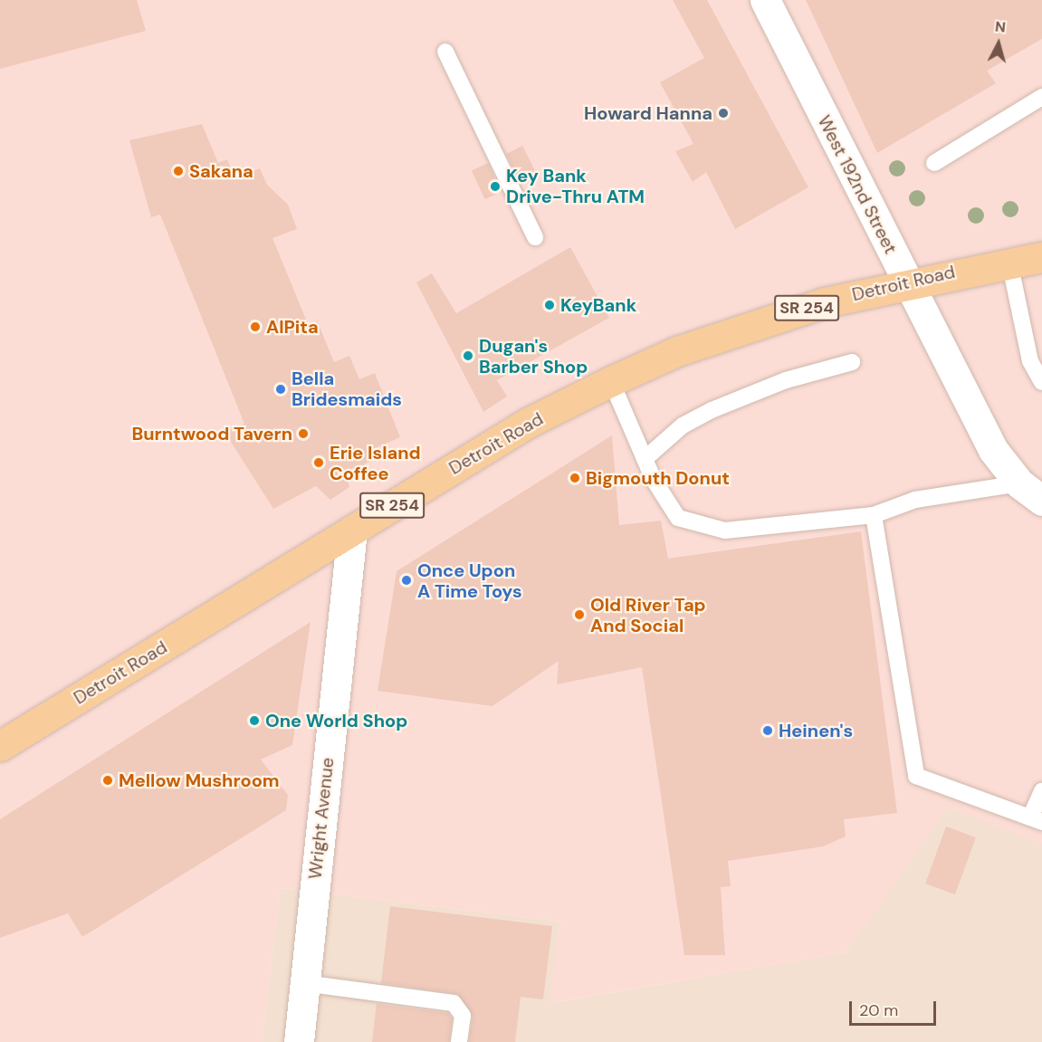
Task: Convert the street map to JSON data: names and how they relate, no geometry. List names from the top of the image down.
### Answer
{
  "streets": {
    "main road": ["Detroit Road", "SR 254"],
    "street": ["West 192nd Street", "Wright Avenue"]
  },
  "crossings": [
    ["West 192nd Street", "Detroit Road"],
    ["Detroit Road", "Wright Avenue"]
  ],
  "places": [
    "Howard Hanna",
    "Sakana",
    "Key Bank Drive-Thru ATM",
    "KeyBank",
    "AlPita",
    "Dugan's Barber Shop",
    "Bella Bridesmaids",
    "Burntwood Tavern",
    "Erie Island Coffee",
    "Bigmouth Donut",
    "Once Upon A Time Toys",
    "Old River Tap And Social",
    "One World Shop",
    "Heinen's",
    "Mellow Mushroom"
  ],
  "scale_bar": "20 m",
  "north": "top"
}
